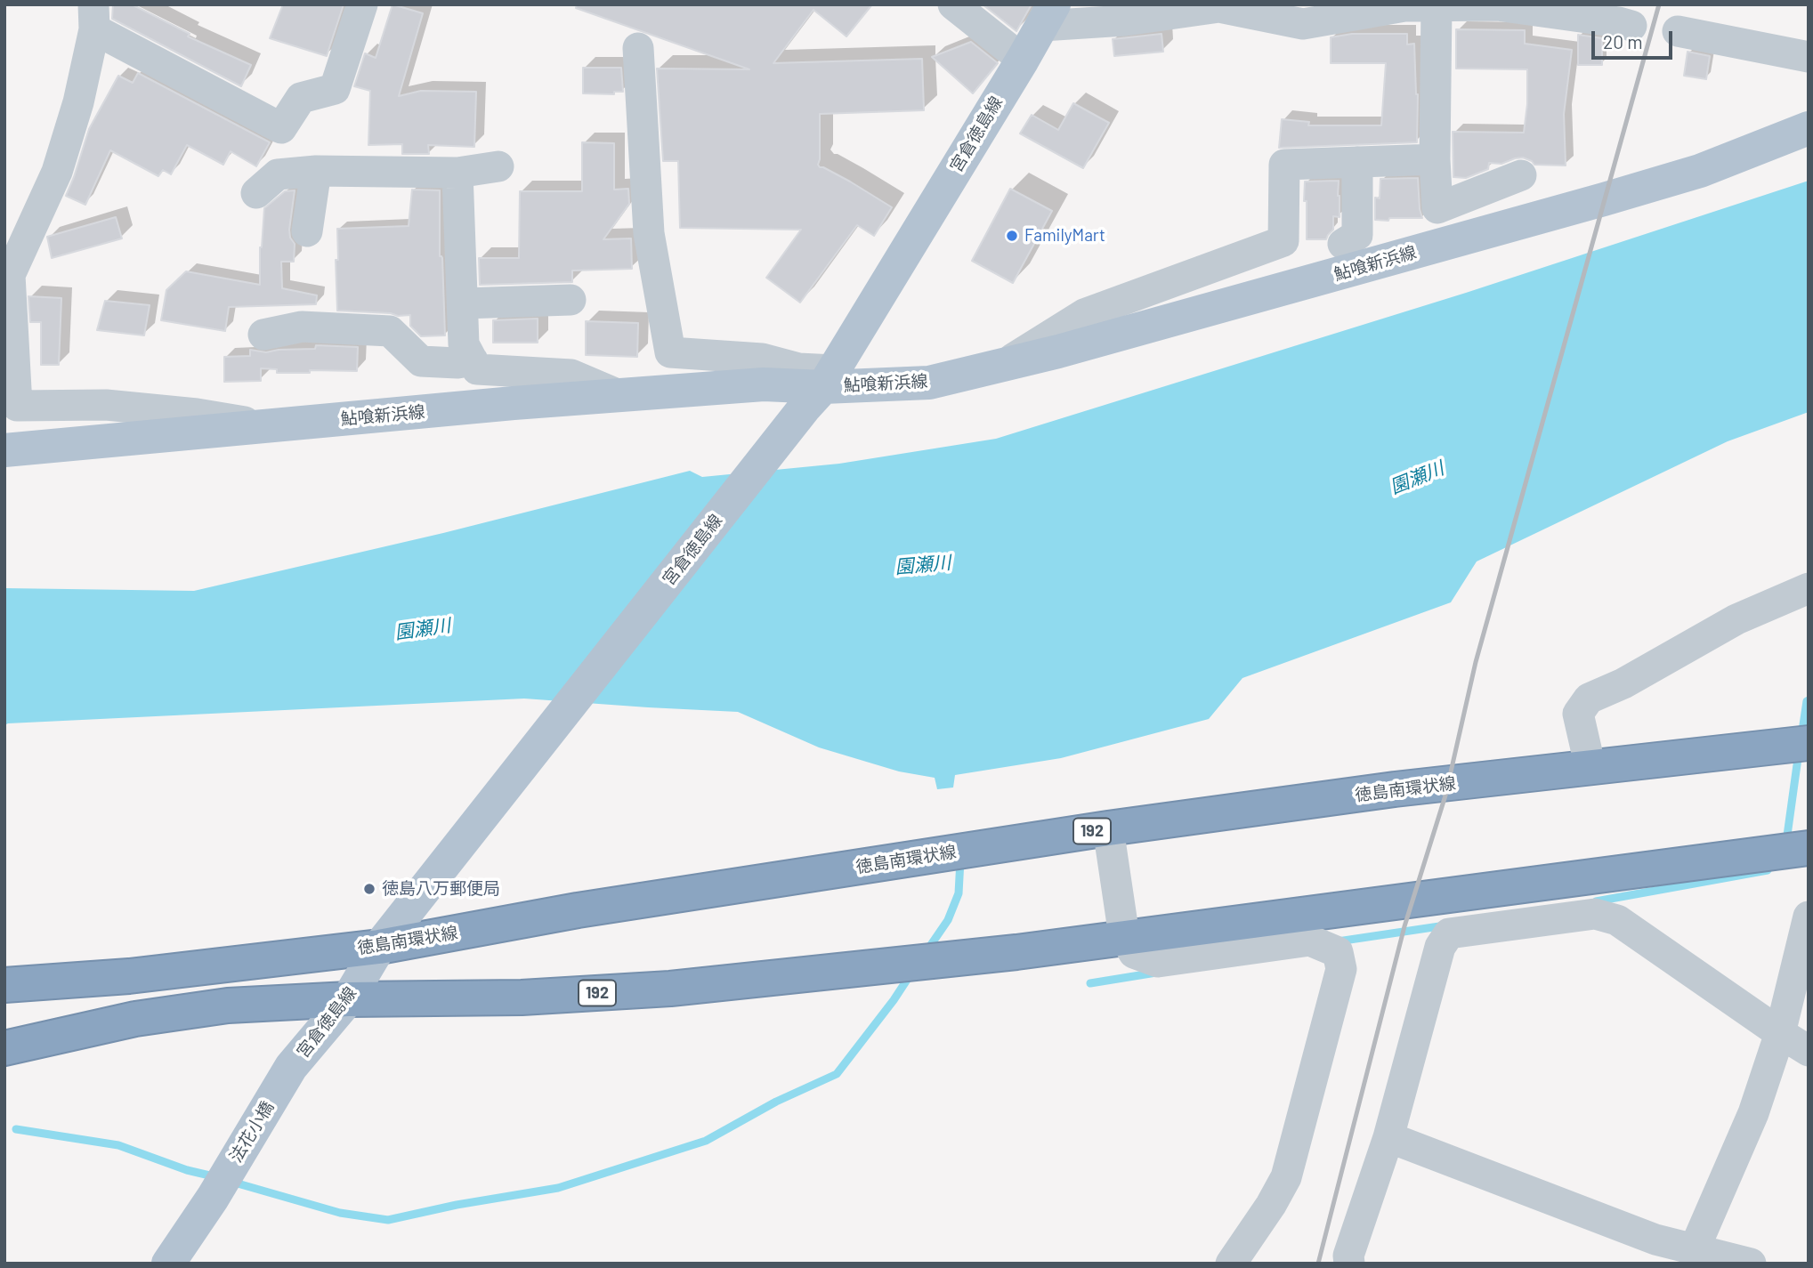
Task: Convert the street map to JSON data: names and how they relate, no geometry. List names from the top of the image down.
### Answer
{
  "streets": {
    "highway": ["徳島南環状線", "192"],
    "main road": ["宮倉徳島線", "鮎喰新浜線", "法花小橋"]
  },
  "crossings": [
    ["宮倉徳島線", "鮎喰新浜線"],
    ["宮倉徳島線", "徳島南環状線"],
    ["宮倉徳島線", "192"],
    ["宮倉徳島線", "法花小橋"]
  ],
  "water": ["園瀬川"],
  "places": ["FamilyMart", "徳島八万郵便局"],
  "scale_bar": "20 m"
}
